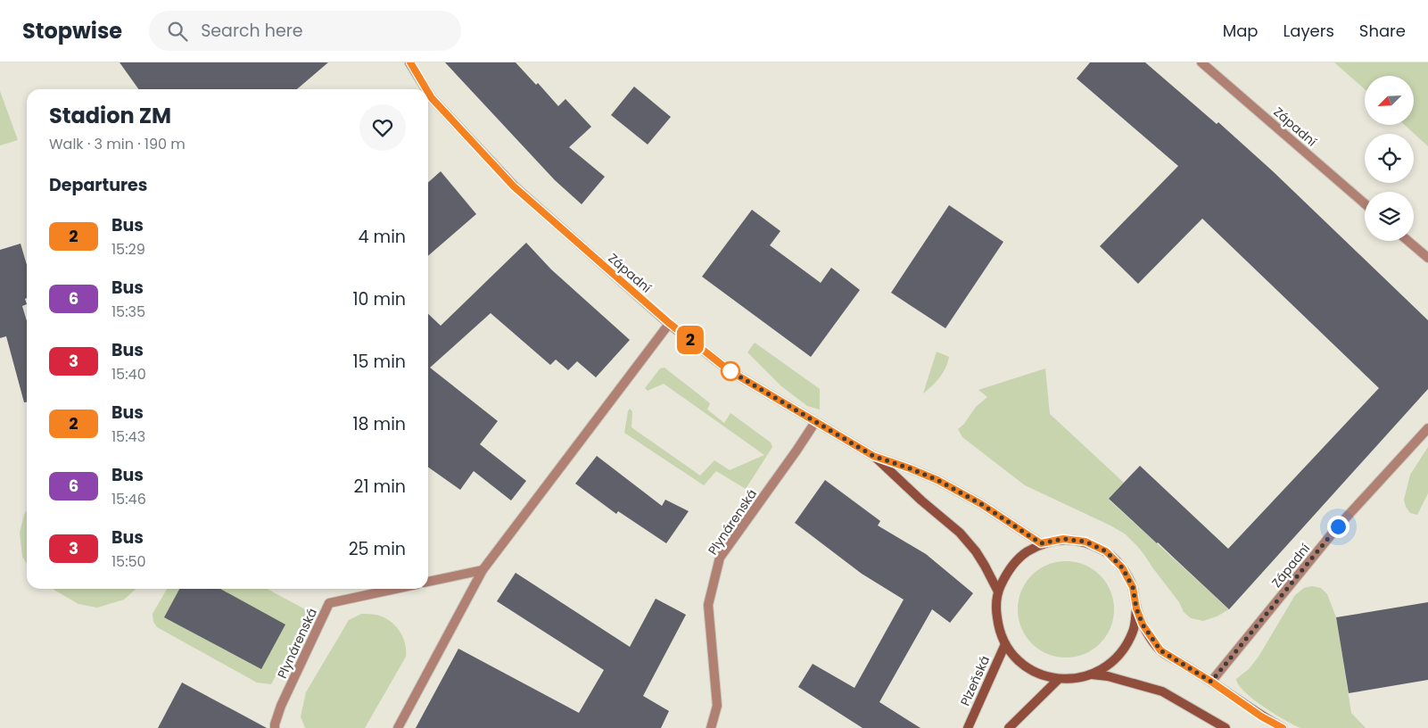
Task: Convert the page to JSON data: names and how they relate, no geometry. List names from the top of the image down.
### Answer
{
  "streets": {
    "street": ["Západní", "Plynárenská", "Plzeňská"]
  },
  "crossings": [
    ["Západní", "Plynárenská"],
    ["Západní", "Plzeňská"]
  ],
  "lines": ["bus line 2"],
  "north": "bottom left",
  "page": {
    "header": "Stopwise",
    "search": "Search here",
    "nav": ["Map", "Layers", "Share"],
    "on_map": "2",
    "heading": [
      ["Stadion ZM", "Walk · 3 min · 190 m"],
      "Departures"
    ],
    "list": [
      {
        "mark": "2",
        "name": "Bus",
        "note": "15:29",
        "value": "4 min"
      },
      {
        "mark": "6",
        "name": "Bus",
        "note": "15:35",
        "value": "10 min"
      },
      {
        "mark": "3",
        "name": "Bus",
        "note": "15:40",
        "value": "15 min"
      },
      {
        "mark": "2",
        "name": "Bus",
        "note": "15:43",
        "value": "18 min"
      },
      {
        "mark": "6",
        "name": "Bus",
        "note": "15:46",
        "value": "21 min"
      },
      {
        "mark": "3",
        "name": "Bus",
        "note": "15:50",
        "value": "25 min"
      }
    ]
  }
}
